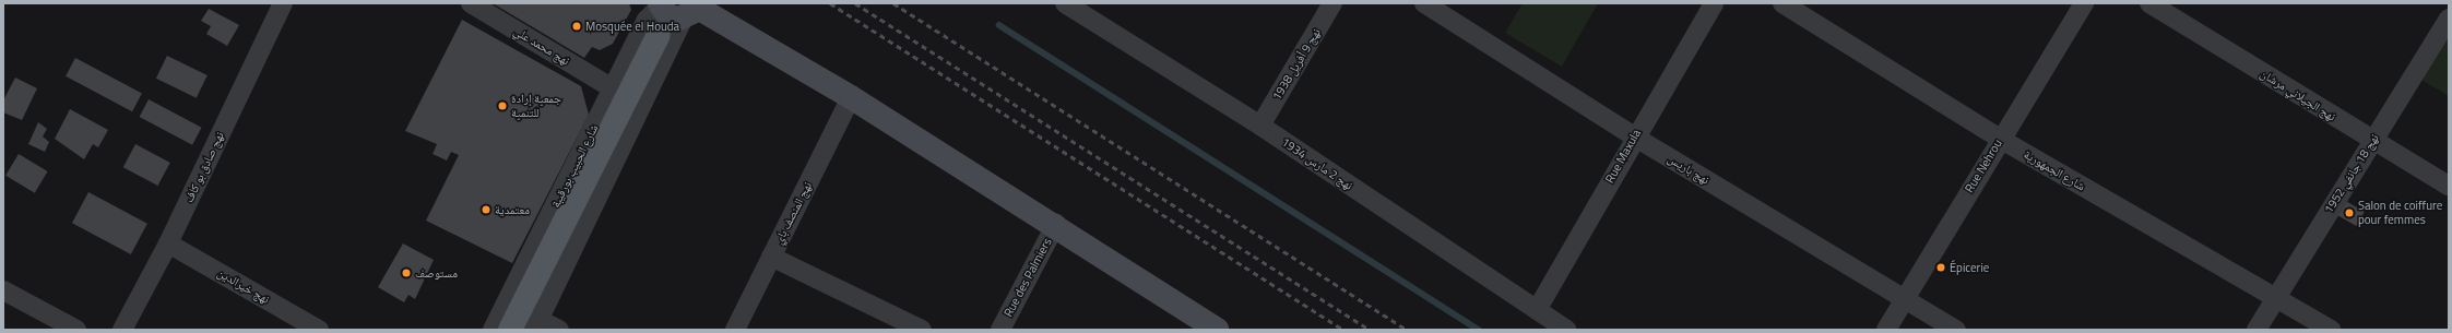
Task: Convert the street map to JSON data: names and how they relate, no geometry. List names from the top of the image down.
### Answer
{
  "streets": {
    "main road": ["شارع الحبيب بورقيبة"],
    "street": [
      "نهج محمد علي",
      "نهج 9 أفريل 1938",
      "نهج الجيلاني مرشان",
      "Rue Maxula",
      "نهج 2 مارس 1934",
      "Rue Nehrou",
      "نهج صادق بو كاف",
      "نهج باريس",
      "شارع الجمهورية",
      "نهج 18 جانفي 1952",
      "نهج المنصف باي",
      "Rue des Palmiers",
      "نهج خيرالدين"
    ]
  },
  "crossings": [
    ["نهج محمد علي", "شارع الحبيب بورقيبة"],
    ["نهج 9 أفريل 1938", "نهج 2 مارس 1934"],
    ["نهج الجيلاني مرشان", "نهج 18 جانفي 1952"],
    ["Rue Maxula", "نهج 2 مارس 1934"],
    ["Rue Maxula", "نهج باريس"],
    ["Rue Nehrou", "نهج باريس"],
    ["Rue Nehrou", "شارع الجمهورية"],
    ["نهج صادق بو كاف", "نهج خيرالدين"],
    ["شارع الجمهورية", "نهج 18 جانفي 1952"]
  ],
  "places": [
    "Mosquée el Houda",
    "جمعية إرادة للتنمية",
    "معتمدية",
    "Salon de coiffure pour femmes",
    "Épicerie",
    "مستوصف"
  ]
}
